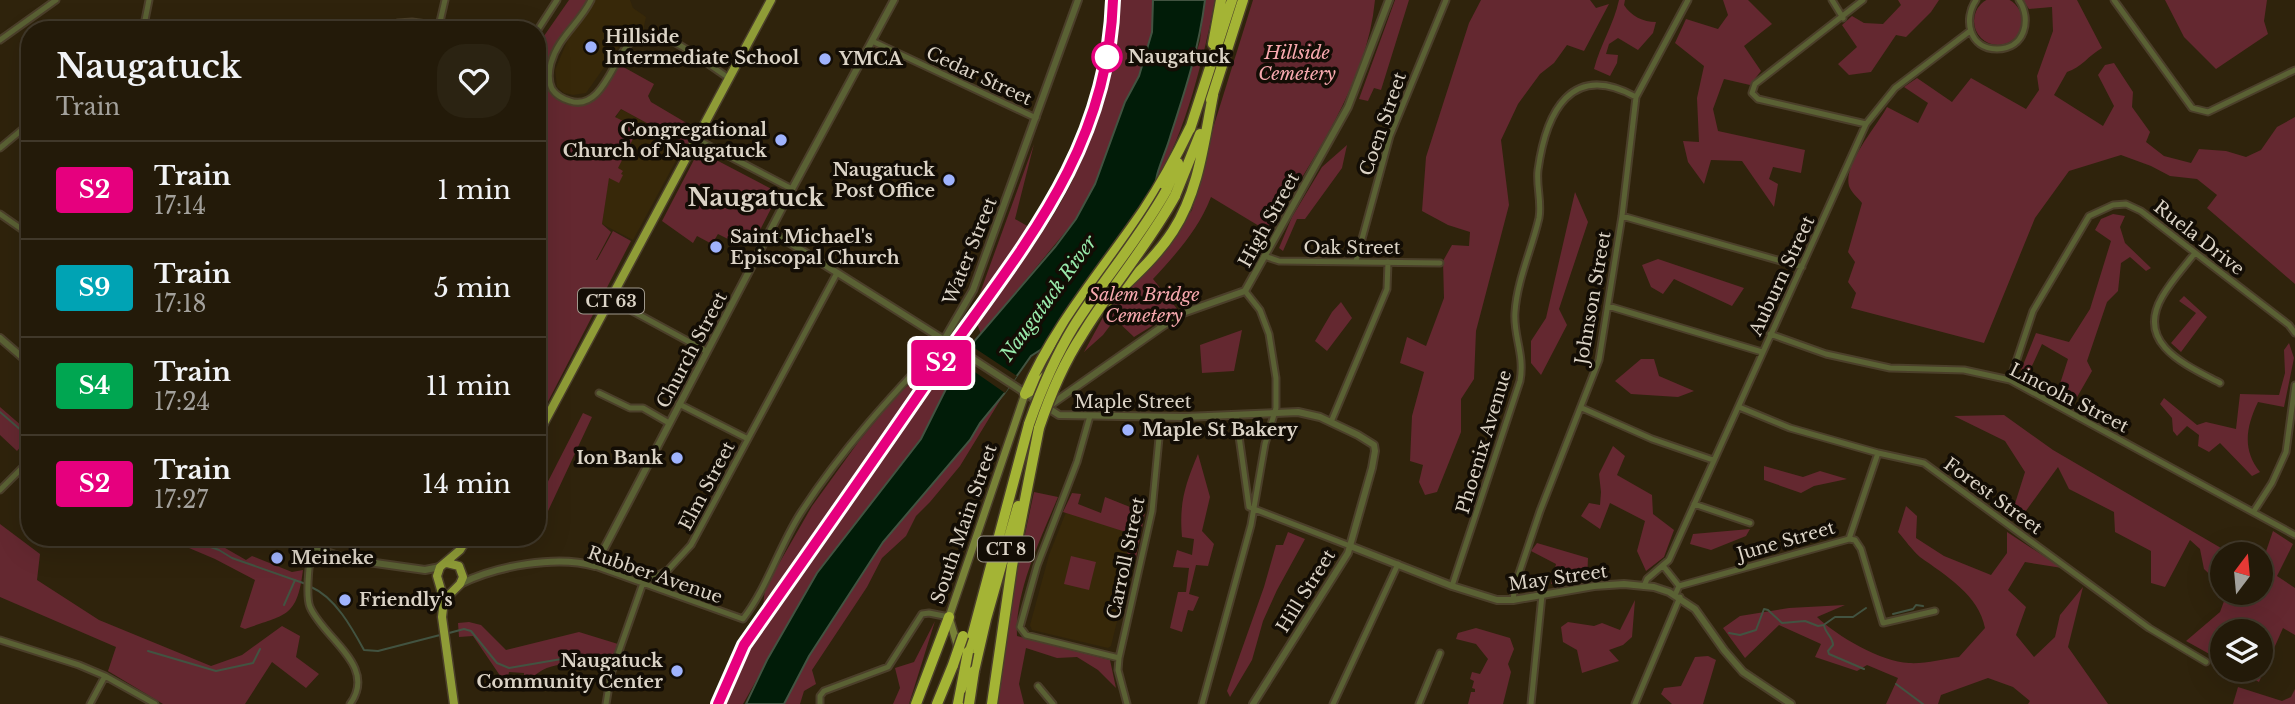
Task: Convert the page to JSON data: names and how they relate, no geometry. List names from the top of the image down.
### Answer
{
  "streets": {
    "highway": ["CT 8"],
    "main road": ["CT 63", "South Main Street"],
    "street": [
      "Cedar Street",
      "Coen Street",
      "High Street",
      "Ruela Drive",
      "Oak Street",
      "Water Street",
      "Auburn Street",
      "Johnson Street",
      "Church Street",
      "Lincoln Street",
      "Maple Street",
      "Phoenix Avenue",
      "Elm Street",
      "Forest Street",
      "June Street",
      "Carroll Street",
      "Rubber Avenue",
      "May Street",
      "Hill Street"
    ]
  },
  "crossings": [
    ["Cedar Street", "Water Street"],
    ["Cedar Street", "Church Street"],
    ["Coen Street", "Oak Street"],
    ["High Street", "Oak Street"],
    ["High Street", "Maple Street"],
    ["High Street", "May Street"],
    ["Ruela Drive", "Lincoln Street"],
    ["Water Street", "Maple Street"],
    ["Water Street", "Rubber Avenue"],
    ["Auburn Street", "Lincoln Street"],
    ["Auburn Street", "Forest Street"],
    ["Auburn Street", "May Street"],
    ["Johnson Street", "Phoenix Avenue"],
    ["Johnson Street", "May Street"],
    ["Church Street", "Maple Street"],
    ["Church Street", "Rubber Avenue"],
    ["Maple Street", "Elm Street"],
    ["Maple Street", "South Main Street"],
    ["Maple Street", "Carroll Street"],
    ["Maple Street", "Hill Street"],
    ["Phoenix Avenue", "May Street"],
    ["Elm Street", "Rubber Avenue"],
    ["May Street", "Hill Street"]
  ],
  "districts": ["Naugatuck"],
  "water": ["Naugatuck River"],
  "parks": ["Hillside Cemetery", "Salem Bridge Cemetery"],
  "places": [
    "Hillside Intermediate School",
    "Naugatuck",
    "YMCA",
    "Congregational Church of Naugatuck",
    "Naugatuck Post Office",
    "Saint Michael's Episcopal Church",
    "Maple St Bakery",
    "Ion Bank",
    "Meineke",
    "Friendly's",
    "Naugatuck Community Center"
  ],
  "north": "top",
  "page": {
    "on_map": "S2",
    "heading": ["Naugatuck", "Train"],
    "list": [
      {
        "mark": "S2",
        "name": "Train",
        "note": "17:14",
        "value": "1 min"
      },
      {
        "mark": "S9",
        "name": "Train",
        "note": "17:18",
        "value": "5 min"
      },
      {
        "mark": "S4",
        "name": "Train",
        "note": "17:24",
        "value": "11 min"
      },
      {
        "mark": "S2",
        "name": "Train",
        "note": "17:27",
        "value": "14 min"
      }
    ]
  }
}
